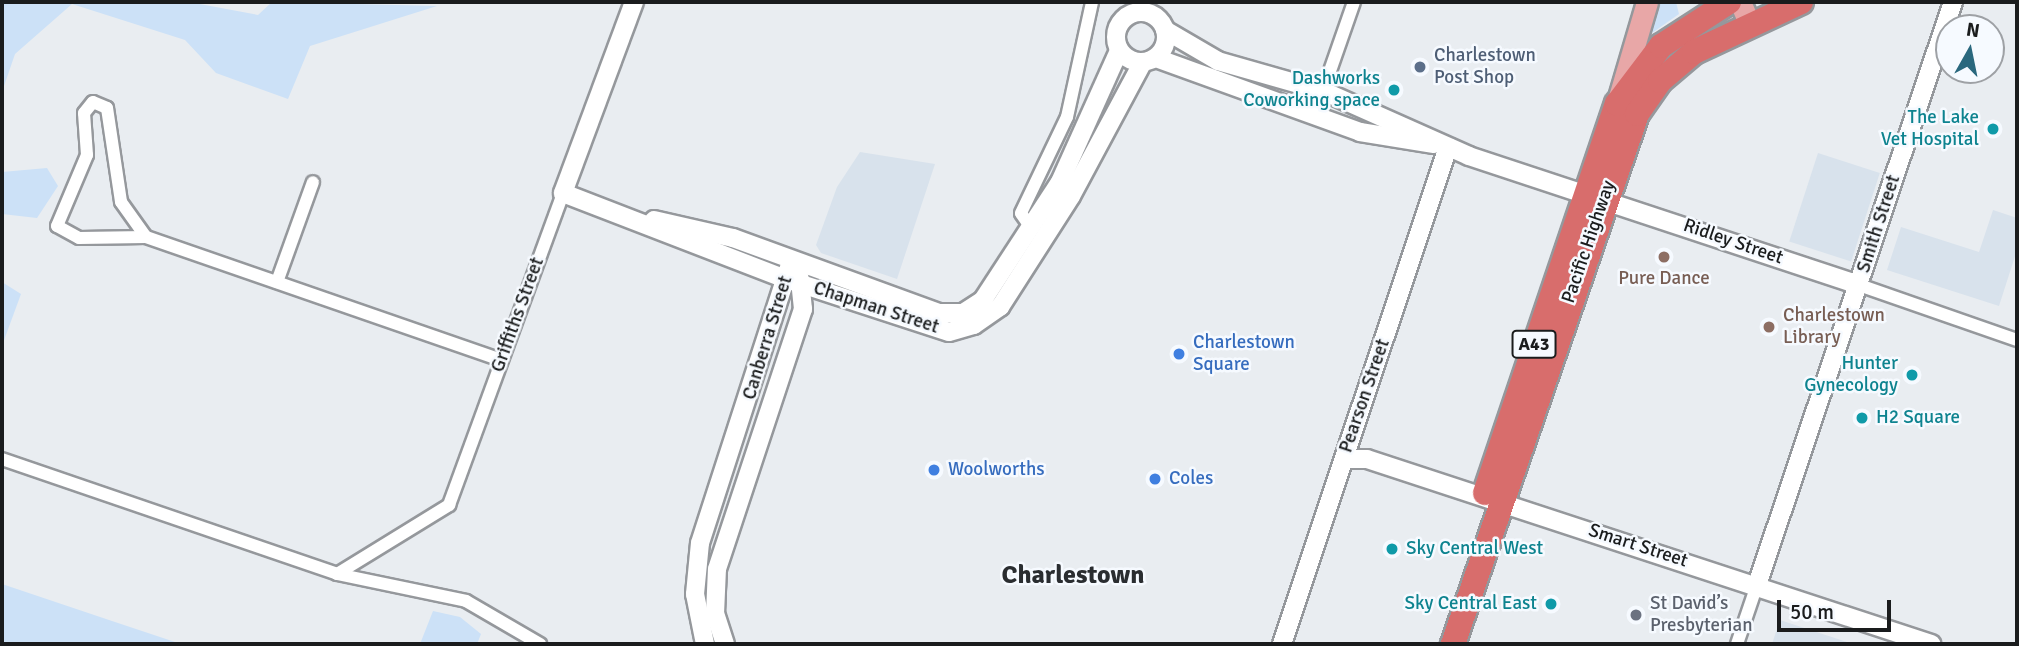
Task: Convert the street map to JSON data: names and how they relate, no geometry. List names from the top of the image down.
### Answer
{
  "streets": {
    "highway": ["Pacific Highway", "A43"],
    "street": [
      "Smith Street",
      "Ridley Street",
      "Chapman Street",
      "Griffiths Street",
      "Canberra Street",
      "Pearson Street",
      "Smart Street"
    ]
  },
  "crossings": [
    ["Smith Street", "Ridley Street"],
    ["Smith Street", "Smart Street"],
    ["Pacific Highway", "Ridley Street"],
    ["Pacific Highway", "Smart Street"],
    ["Ridley Street", "Chapman Street"],
    ["Ridley Street", "Pearson Street"],
    ["Chapman Street", "Griffiths Street"],
    ["Chapman Street", "Canberra Street"],
    ["Pearson Street", "Smart Street"]
  ],
  "districts": ["Charlestown"],
  "places": [
    "Charlestown Post Shop",
    "Dashworks Coworking space",
    "The Lake Vet Hospital",
    "Pure Dance",
    "Charlestown Library",
    "Charlestown Square",
    "Hunter Gynecology",
    "H2 Square",
    "Woolworths",
    "Coles",
    "Sky Central West",
    "Sky Central East",
    "St David’s Presbyterian"
  ],
  "scale_bar": "50 m",
  "north": "top"
}
